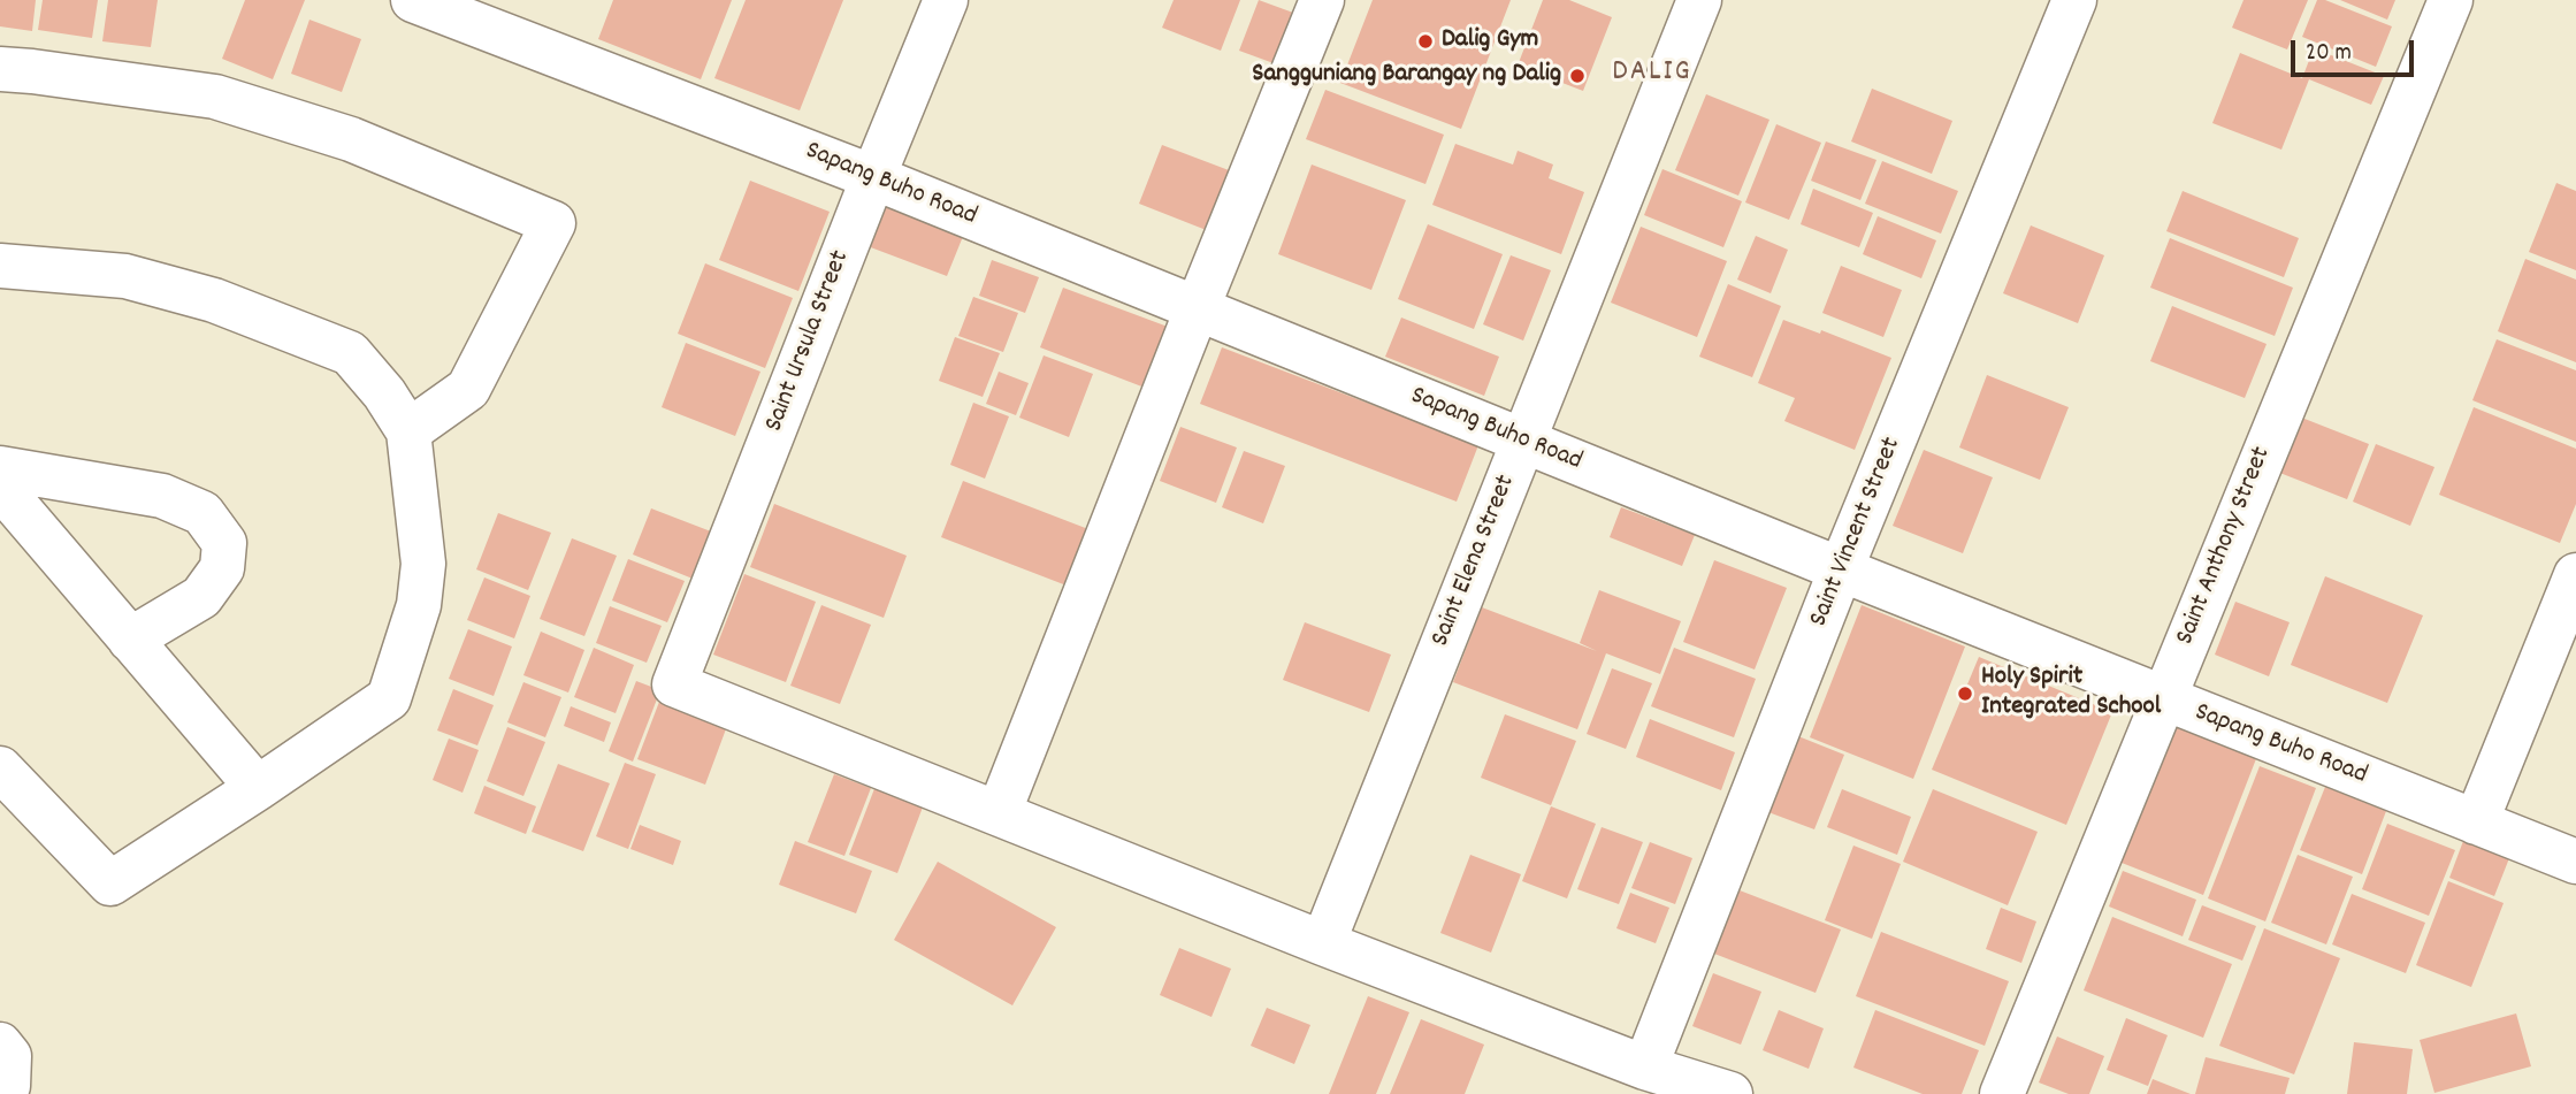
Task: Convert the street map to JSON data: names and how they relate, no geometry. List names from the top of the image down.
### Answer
{
  "streets": {
    "street": [
      "Sapang Buho Road",
      "Saint Ursula Street",
      "Saint Vincent Street",
      "Saint Anthony Street",
      "Saint Elena Street"
    ]
  },
  "crossings": [
    ["Sapang Buho Road", "Saint Ursula Street"],
    ["Sapang Buho Road", "Saint Vincent Street"],
    ["Sapang Buho Road", "Saint Anthony Street"],
    ["Sapang Buho Road", "Saint Elena Street"]
  ],
  "districts": ["DALIG"],
  "places": ["Dalig Gym", "Sangguniang Barangay ng Dalig", "Holy Spirit Integrated School"],
  "scale_bar": "20 m"
}
